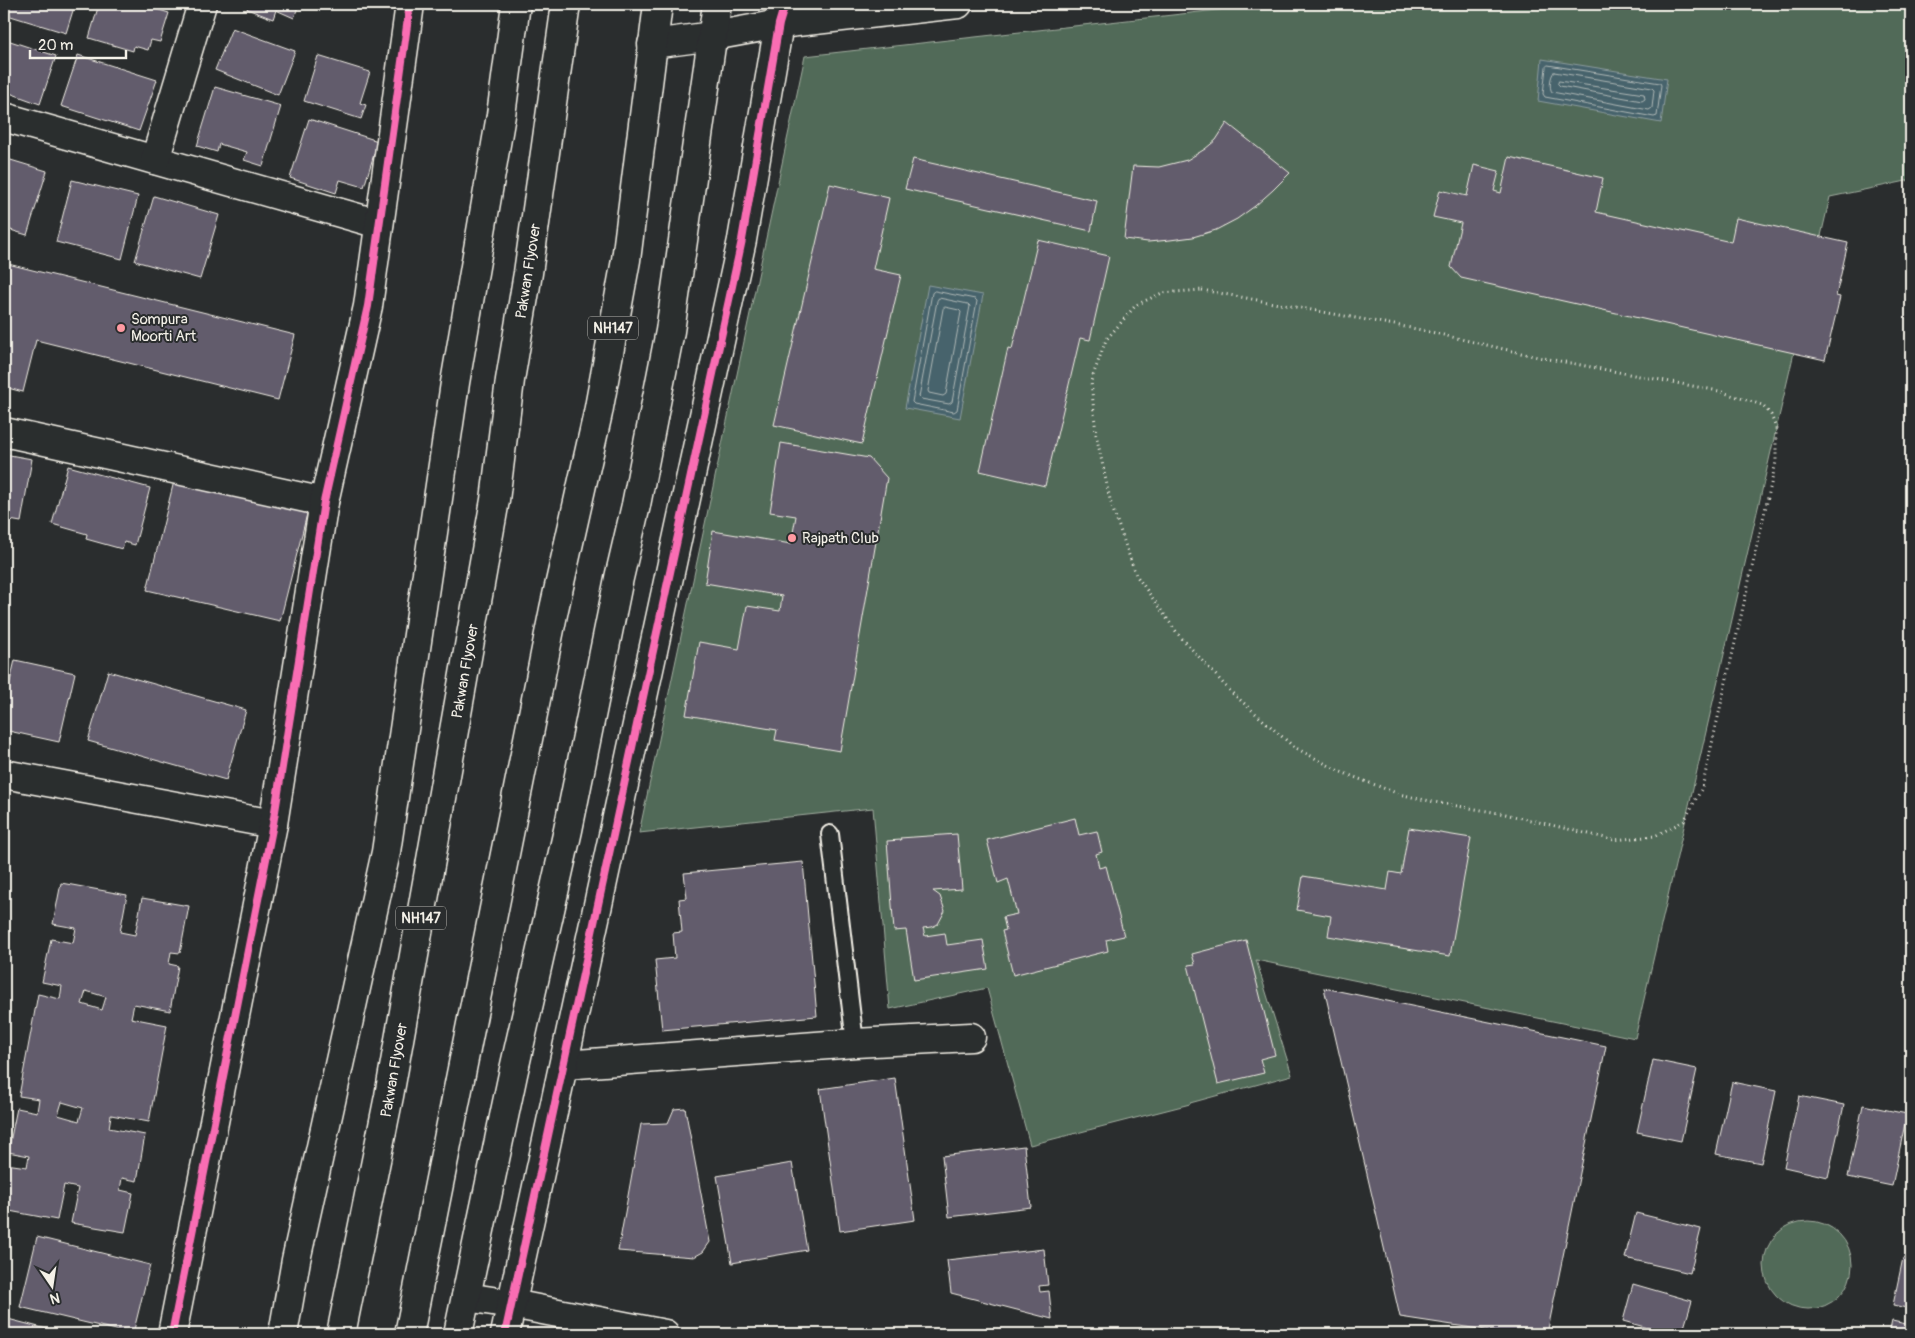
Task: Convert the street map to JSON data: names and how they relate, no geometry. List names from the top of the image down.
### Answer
{
  "streets": {
    "main road": ["Pakwan Flyover", "NH147"]
  },
  "places": ["Sompura Moorti Art", "Rajpath Club"],
  "scale_bar": "20 m",
  "north": "bottom"
}
